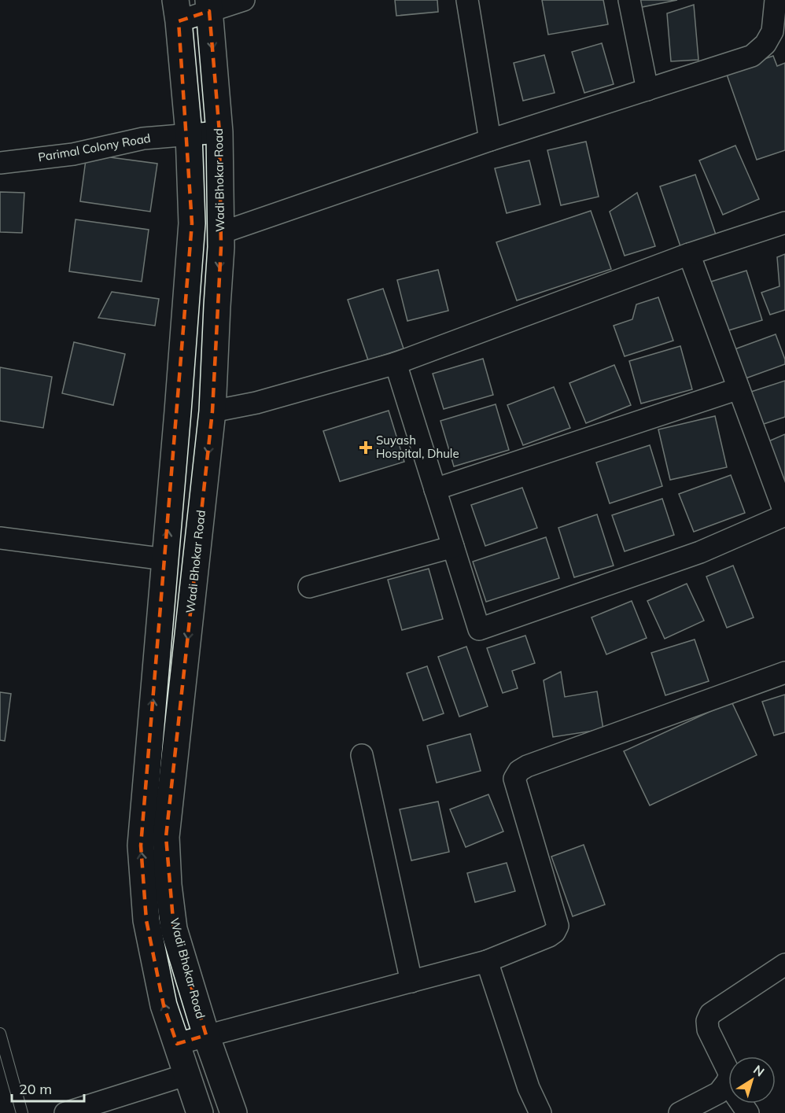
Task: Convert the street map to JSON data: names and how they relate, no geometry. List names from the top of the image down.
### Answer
{
  "streets": {
    "main road": ["Wadi Bhokar Road"],
    "street": ["Parimal Colony Road"]
  },
  "crossings": [
    ["Parimal Colony Road", "Wadi Bhokar Road"]
  ],
  "places": {
    "health": ["Suyash Hospital, Dhule"]
  },
  "scale_bar": "20 m",
  "north": "top right"
}
